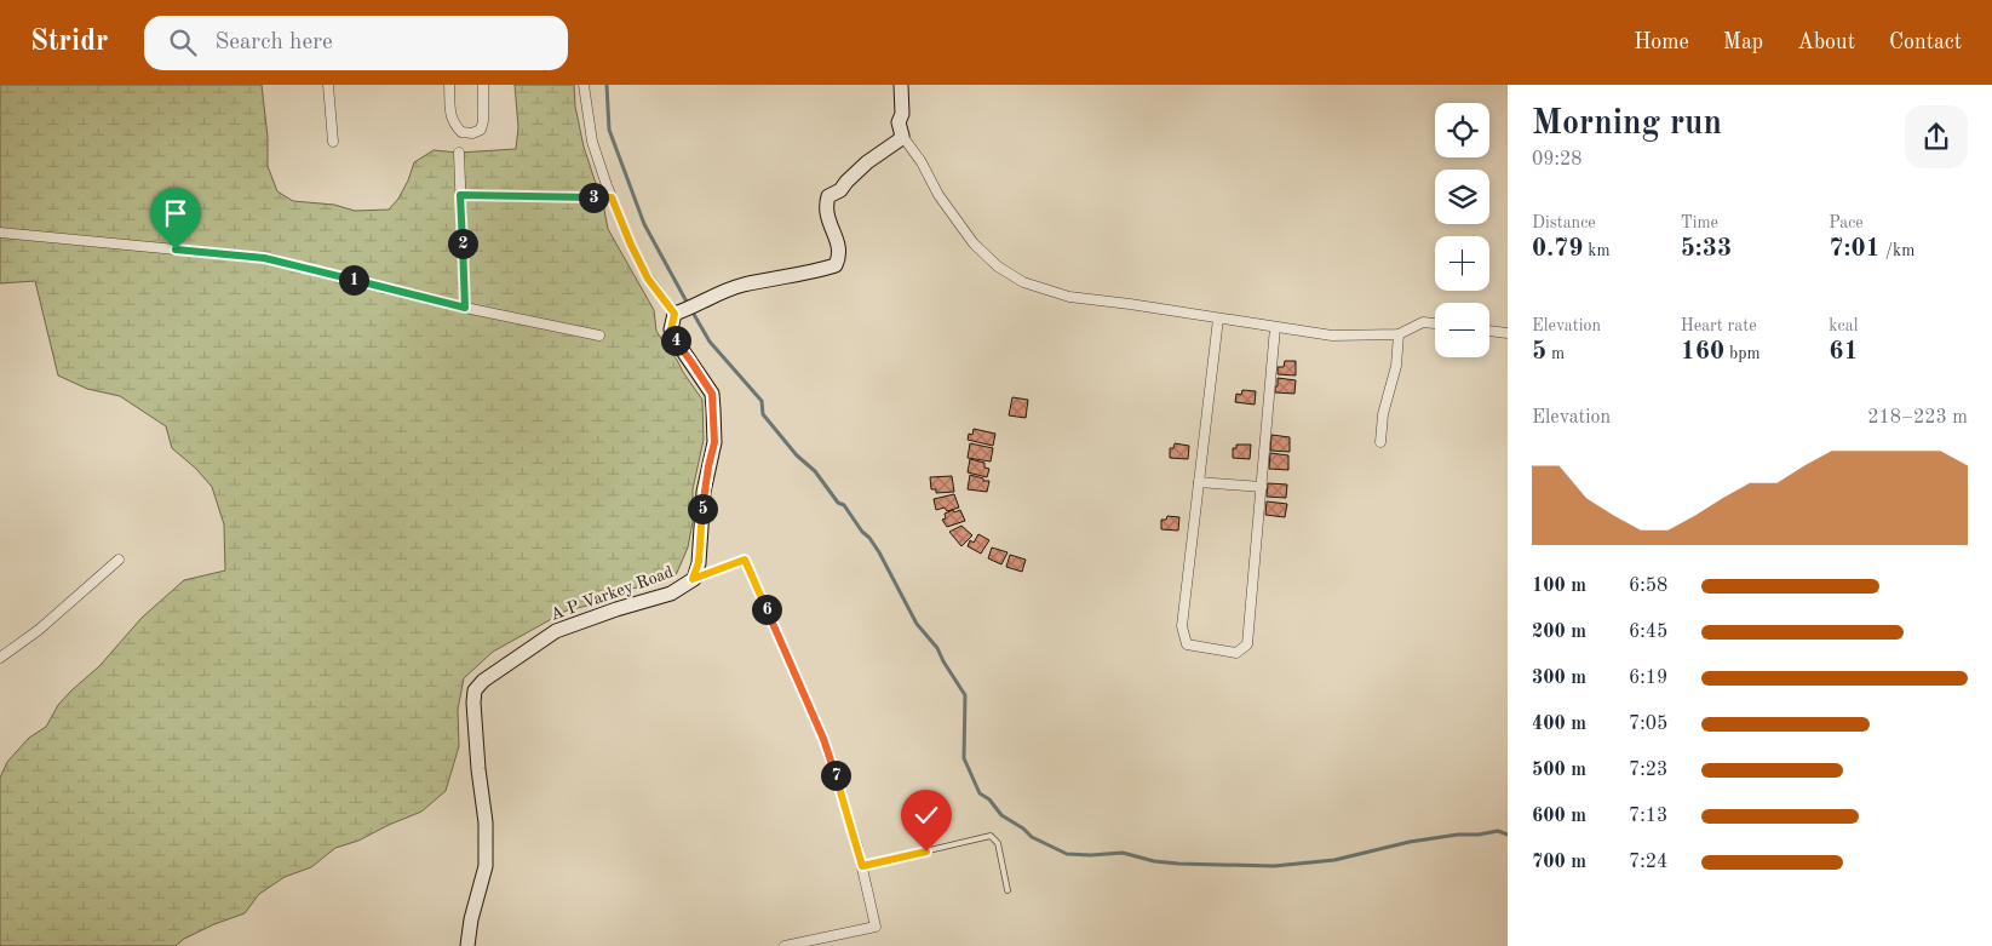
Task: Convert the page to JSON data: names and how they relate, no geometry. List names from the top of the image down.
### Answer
{
  "streets": {
    "street": ["A P Varkey Road"]
  },
  "page": {
    "header": "Stridr",
    "search": "Search here",
    "nav": [
      "Home",
      "Map",
      "About",
      "Contact"
    ],
    "heading": ["Morning run", "09:28"],
    "map_buttons": ["+", "−"],
    "pins": [
      "3",
      "2",
      "1",
      "4",
      "5",
      "6",
      "7"
    ],
    "stats": [
      ["Distance", "0.79 km"],
      ["Time", "5:33"],
      ["Pace", "7:01 /km"],
      ["Elevation", "5 m"],
      ["Heart rate", "160 bpm"],
      ["kcal", "61"]
    ],
    "chart": ["Elevation", "218–223 m"],
    "list": [
      {
        "name": "100 m",
        "note": "6:58"
      },
      {
        "name": "200 m",
        "note": "6:45"
      },
      {
        "name": "300 m",
        "note": "6:19"
      },
      {
        "name": "400 m",
        "note": "7:05"
      },
      {
        "name": "500 m",
        "note": "7:23"
      },
      {
        "name": "600 m",
        "note": "7:13"
      },
      {
        "name": "700 m",
        "note": "7:24"
      }
    ]
  }
}
